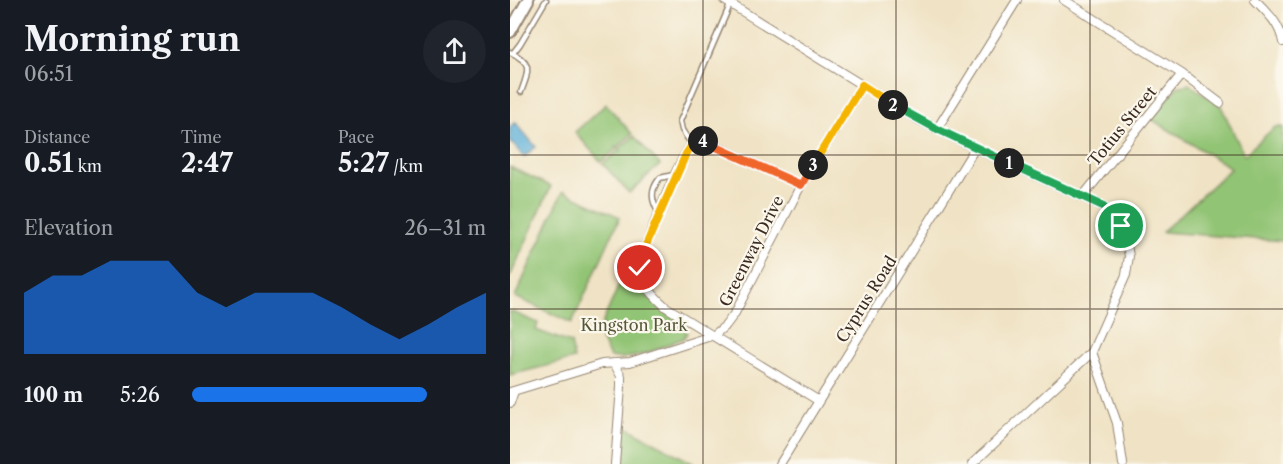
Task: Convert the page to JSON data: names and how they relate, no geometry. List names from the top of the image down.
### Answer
{
  "streets": {
    "street": ["Totius Street", "Greenway Drive", "Cyprus Road"]
  },
  "parks": ["Kingston Park"],
  "page": {
    "heading": ["Morning run", "06:51"],
    "pins": [
      "2",
      "4",
      "1",
      "3"
    ],
    "stats": [
      ["Distance", "0.51 km"],
      ["Time", "2:47"],
      ["Pace", "5:27 /km"]
    ],
    "chart": ["Elevation", "26–31 m"],
    "list": [
      {
        "name": "100 m",
        "note": "5:26"
      }
    ]
  }
}
